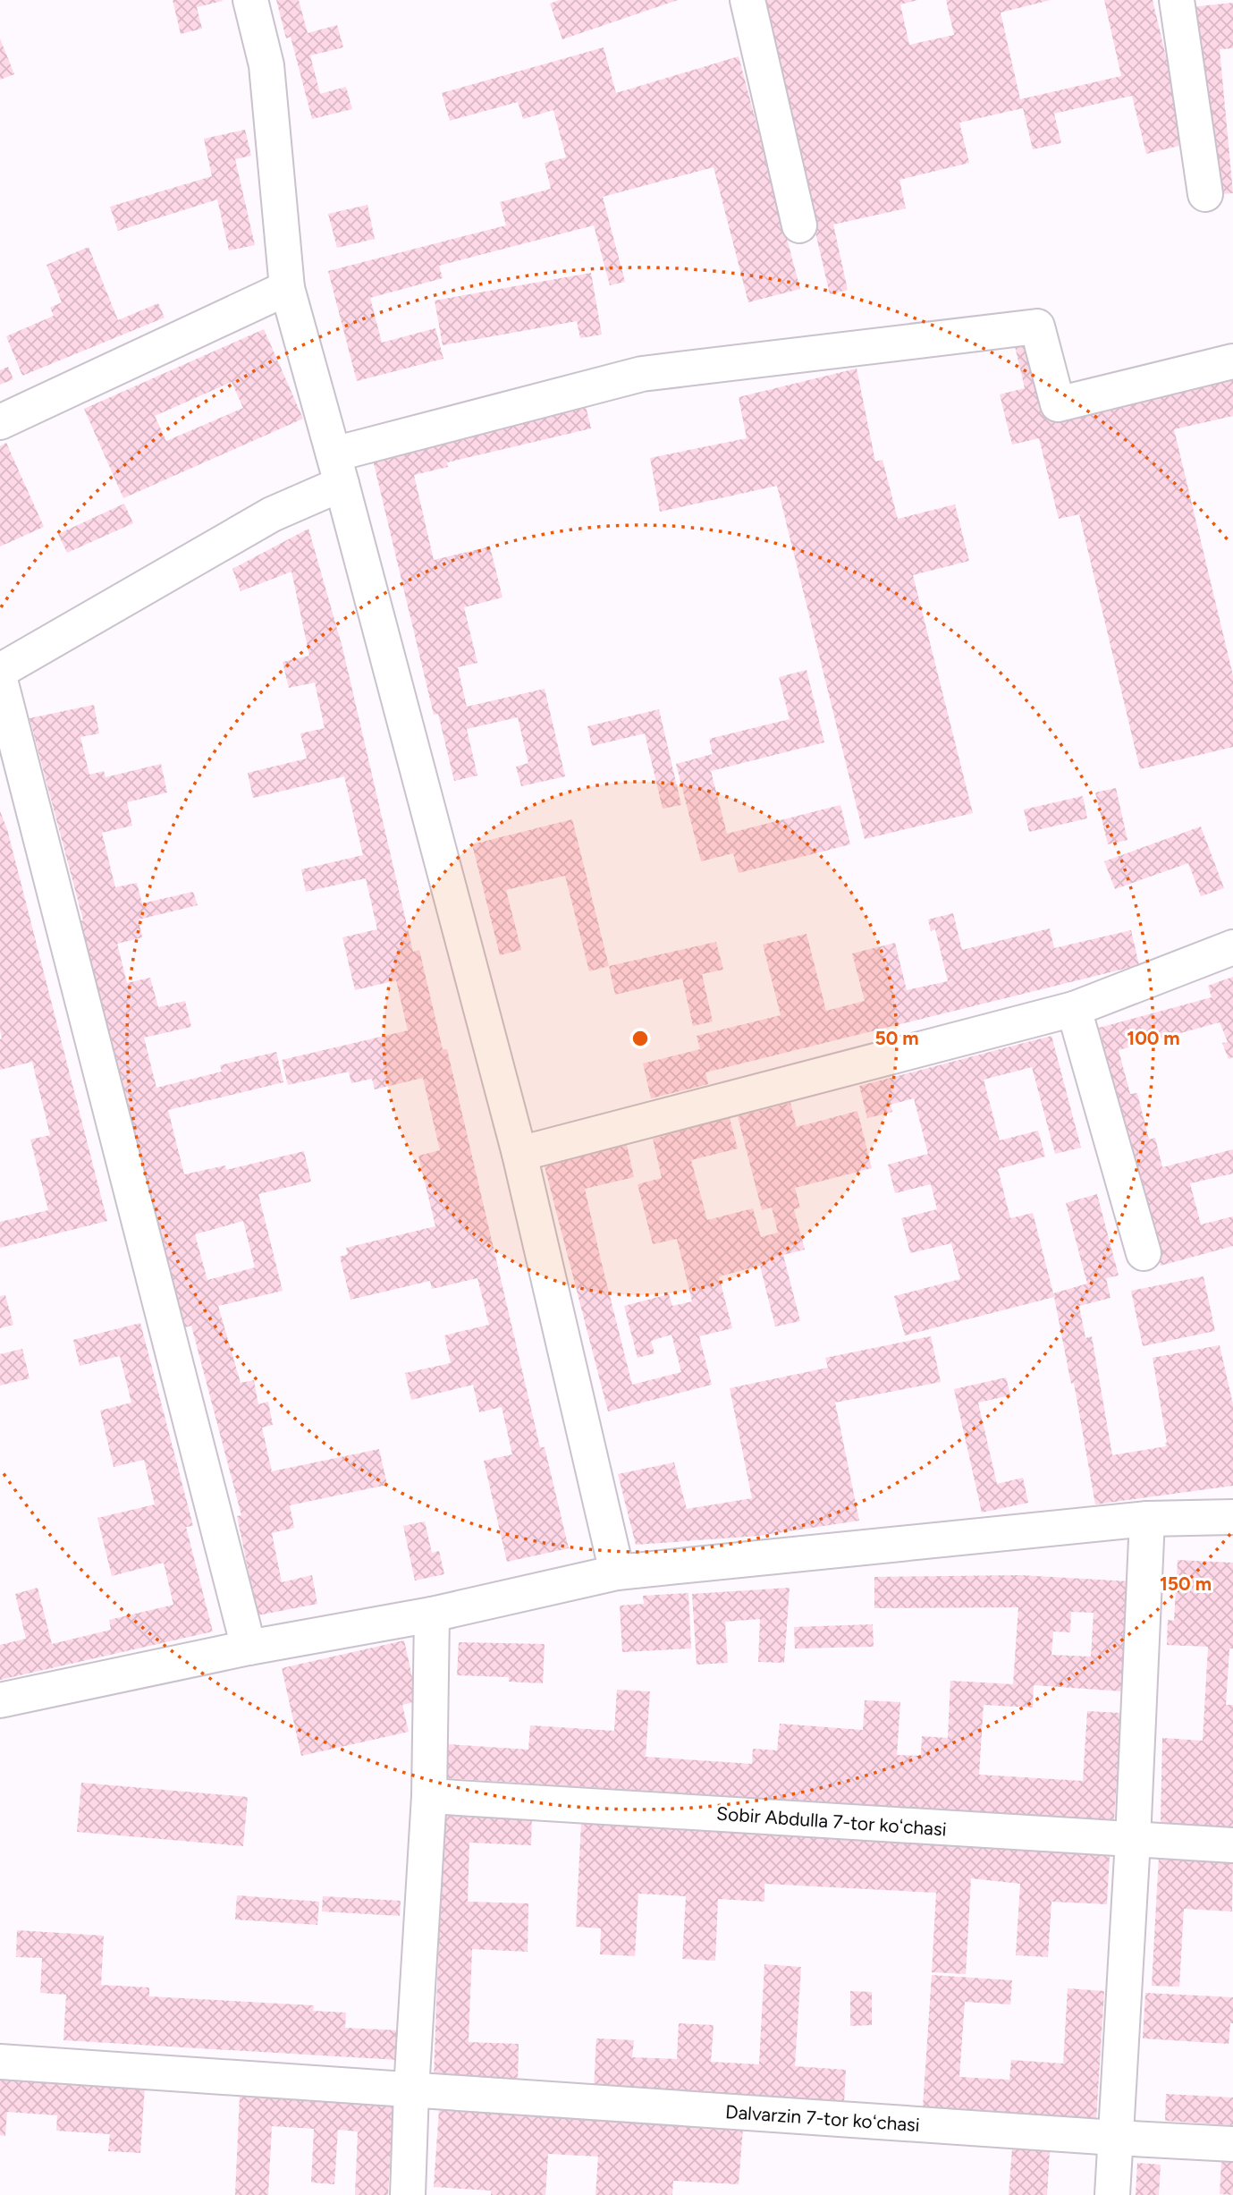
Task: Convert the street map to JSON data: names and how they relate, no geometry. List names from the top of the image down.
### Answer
{
  "streets": {
    "street": ["Sobir Abdulla 7-tor koʻchasi", "Dalvarzin 7-tor koʻchasi"]
  },
  "rings": ["50 m", "100 m", "150 m"]
}
